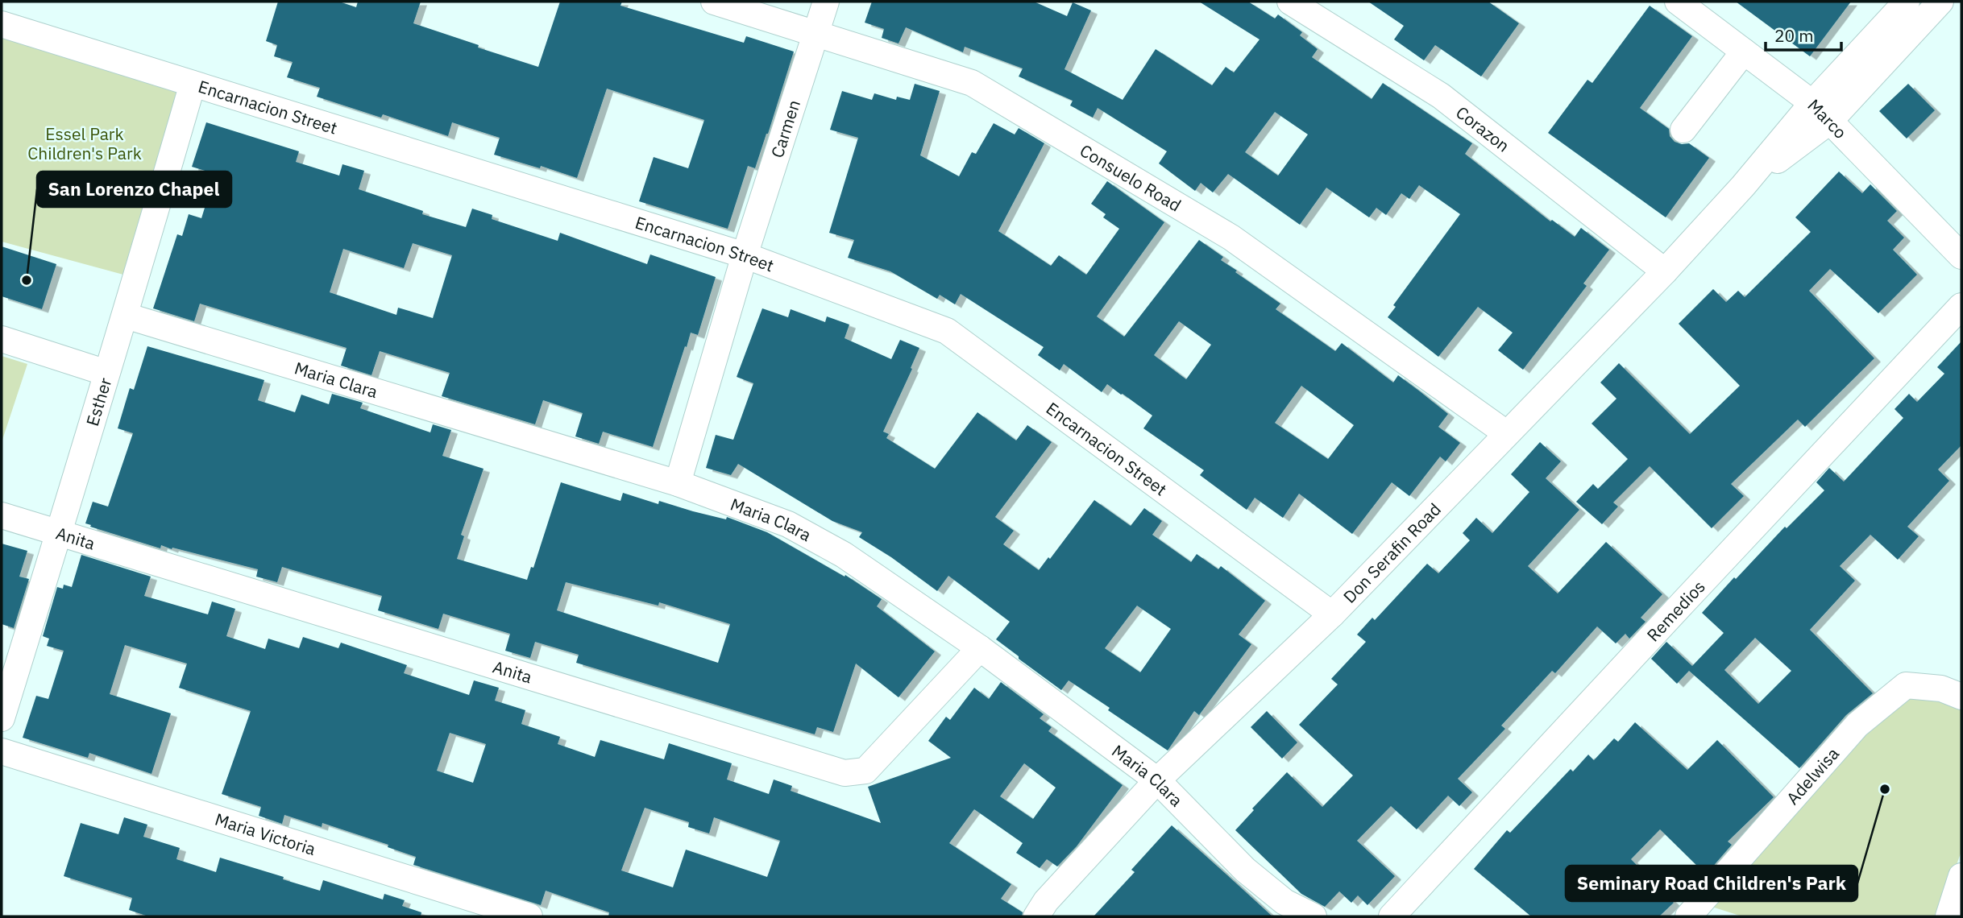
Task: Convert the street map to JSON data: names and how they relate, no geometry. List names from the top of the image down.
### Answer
{
  "streets": {
    "street": [
      "Encarnacion Street",
      "Marco",
      "Carmen",
      "Corazon",
      "Consuelo Road",
      "Maria Clara",
      "Esther",
      "Anita",
      "Don Serafin Road",
      "Remedios",
      "Adelwisa",
      "Maria Victoria"
    ]
  },
  "crossings": [
    ["Encarnacion Street", "Carmen"],
    ["Encarnacion Street", "Esther"],
    ["Encarnacion Street", "Don Serafin Road"],
    ["Marco", "Don Serafin Road"],
    ["Carmen", "Consuelo Road"],
    ["Carmen", "Maria Clara"],
    ["Corazon", "Don Serafin Road"],
    ["Consuelo Road", "Don Serafin Road"],
    ["Maria Clara", "Esther"],
    ["Maria Clara", "Anita"],
    ["Maria Clara", "Don Serafin Road"],
    ["Esther", "Anita"]
  ],
  "parks": ["Essel Park Children's Park"],
  "places": ["San Lorenzo Chapel", "Seminary Road Children's Park"],
  "scale_bar": "20 m"
}
